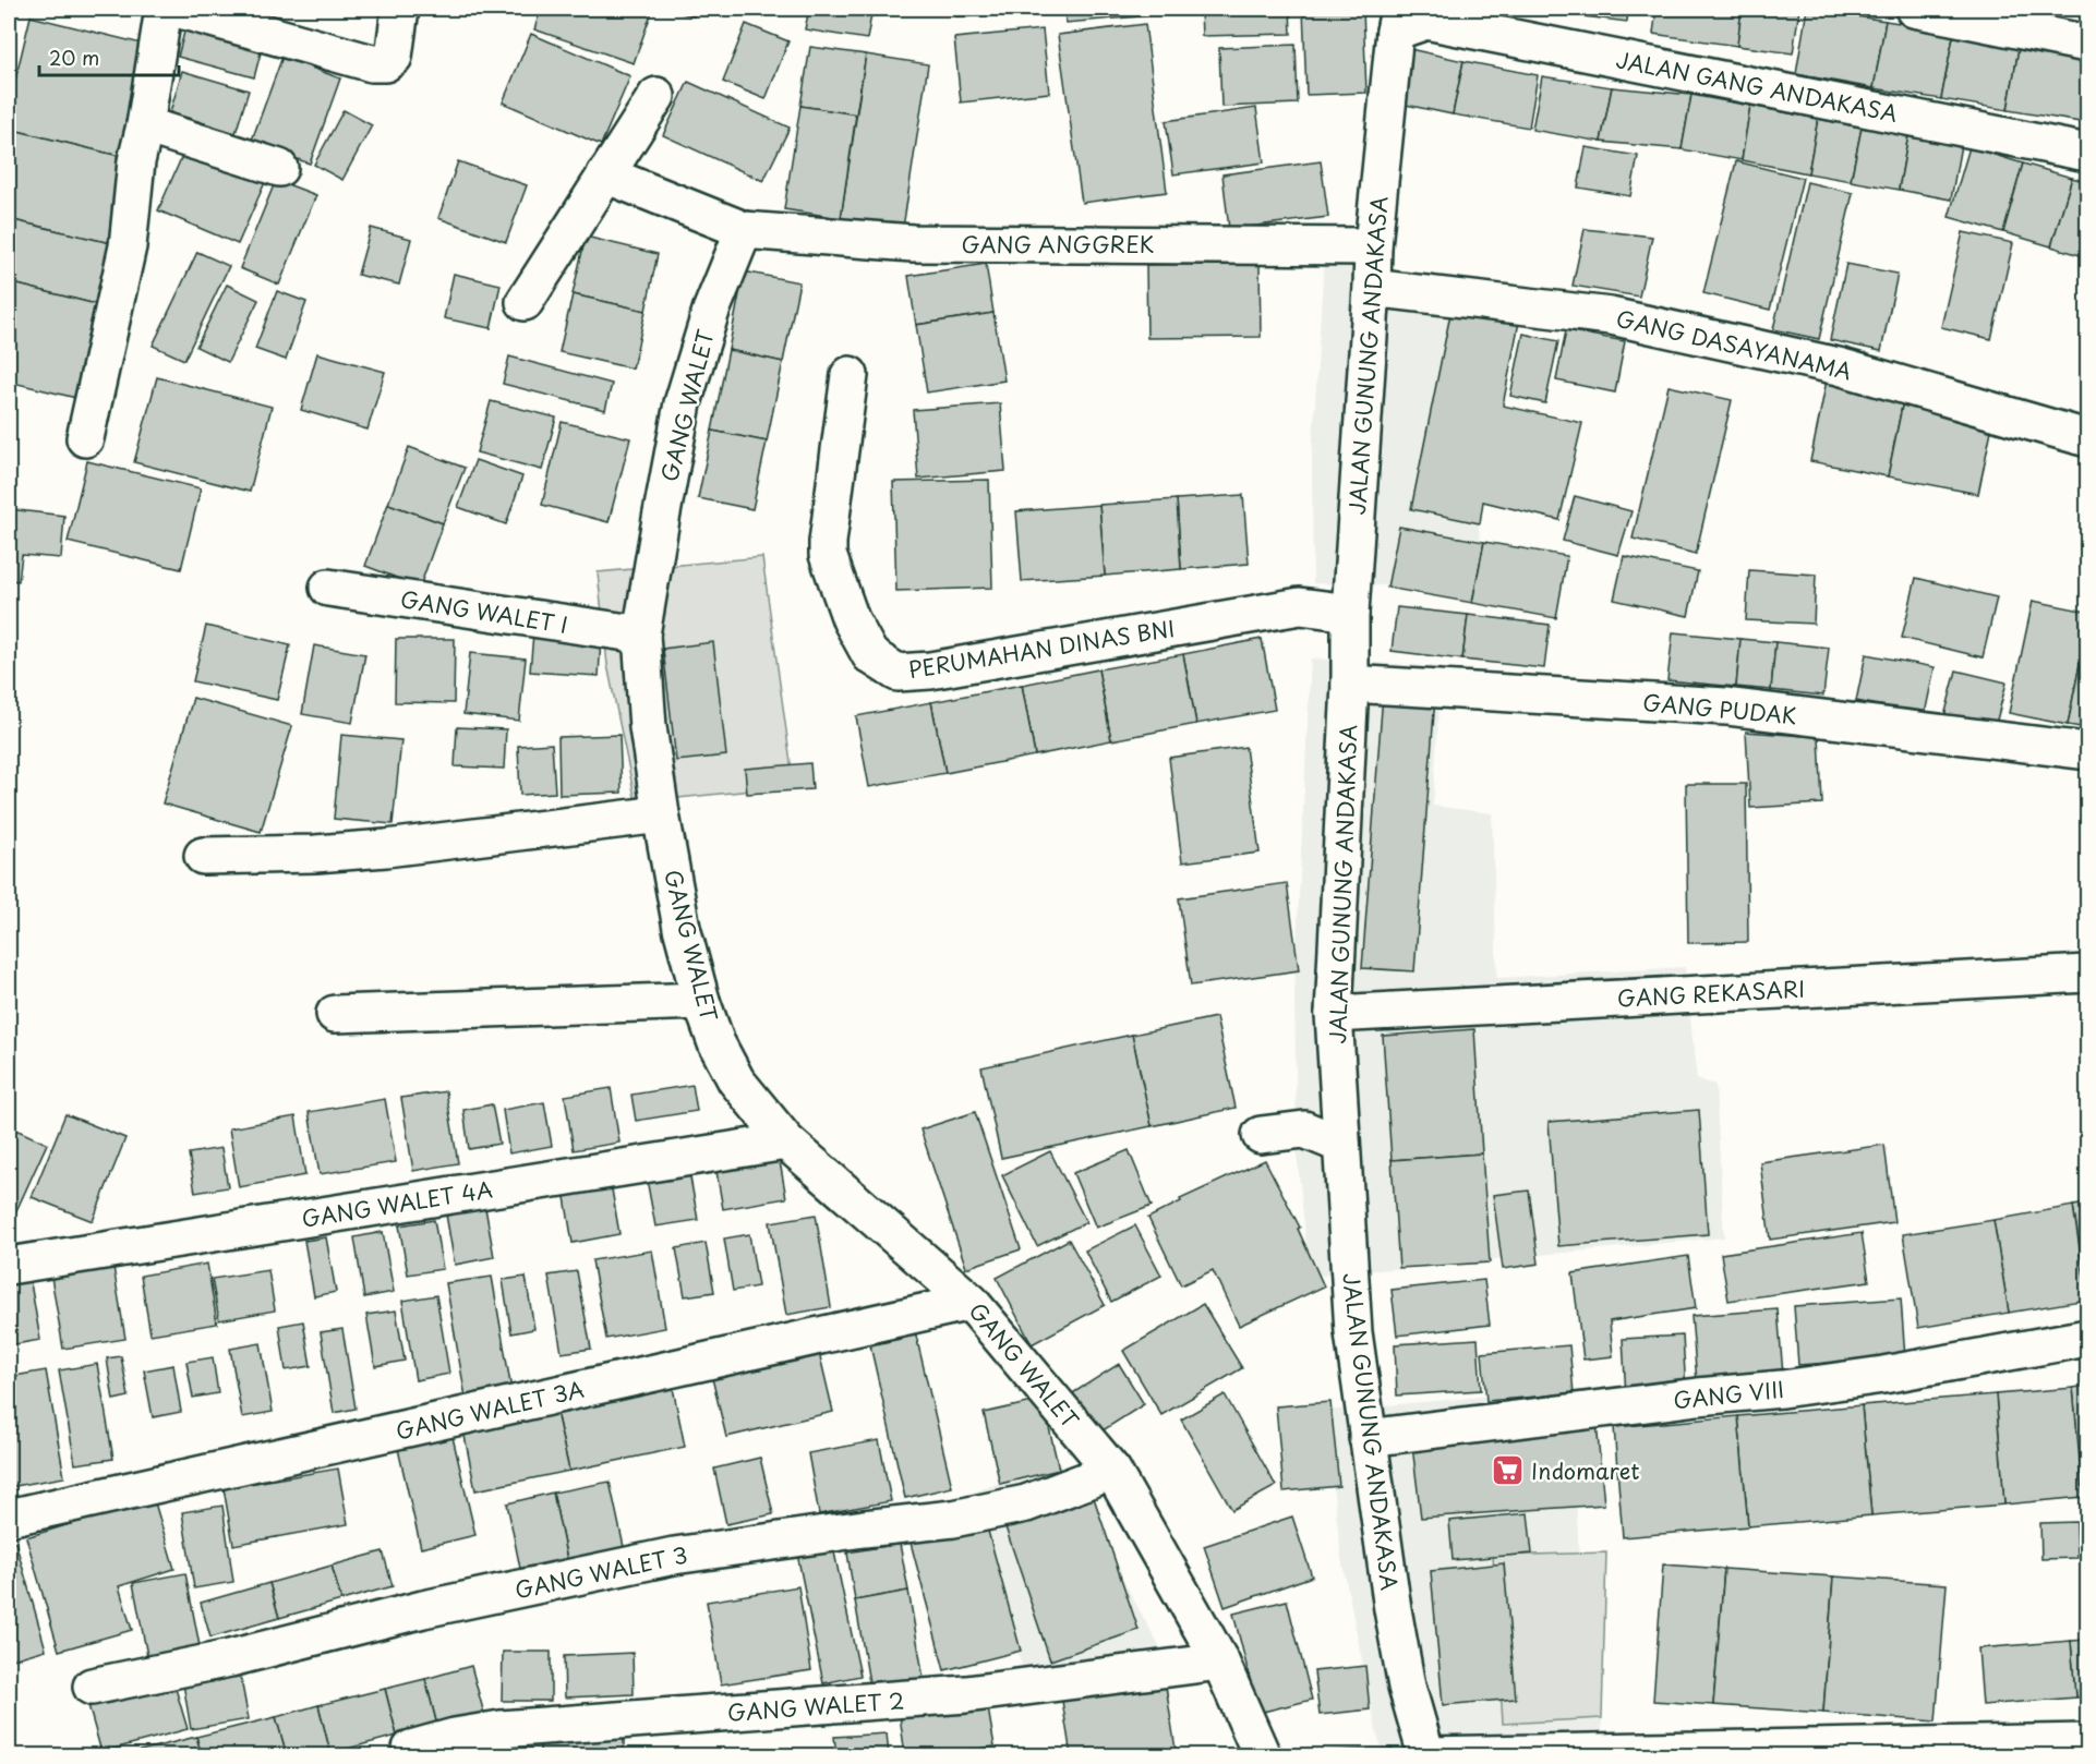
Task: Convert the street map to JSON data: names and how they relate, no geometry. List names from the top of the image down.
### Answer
{
  "streets": {
    "street": [
      "JALAN GANG ANDAKASA",
      "GANG ANGGREK",
      "GANG DASAYANAMA",
      "JALAN GUNUNG ANDAKASA",
      "GANG WALET",
      "GANG WALET I",
      "PERUMAHAN DINAS BNI",
      "GANG PUDAK",
      "GANG REKASARI",
      "GANG WALET 4A",
      "GANG VIII",
      "GANG WALET 3A",
      "GANG WALET 3",
      "GANG WALET 2"
    ]
  },
  "crossings": [
    ["JALAN GANG ANDAKASA", "JALAN GUNUNG ANDAKASA"],
    ["GANG ANGGREK", "JALAN GUNUNG ANDAKASA"],
    ["GANG ANGGREK", "GANG WALET"],
    ["GANG DASAYANAMA", "JALAN GUNUNG ANDAKASA"],
    ["JALAN GUNUNG ANDAKASA", "PERUMAHAN DINAS BNI"],
    ["JALAN GUNUNG ANDAKASA", "GANG PUDAK"],
    ["JALAN GUNUNG ANDAKASA", "GANG REKASARI"],
    ["JALAN GUNUNG ANDAKASA", "GANG VIII"],
    ["GANG WALET", "GANG WALET I"],
    ["GANG WALET", "GANG WALET 4A"],
    ["GANG WALET", "GANG WALET 3A"],
    ["GANG WALET", "GANG WALET 3"],
    ["GANG WALET", "GANG WALET 2"]
  ],
  "places": {
    "supermarket": ["Indomaret"]
  },
  "scale_bar": "20 m"
}
